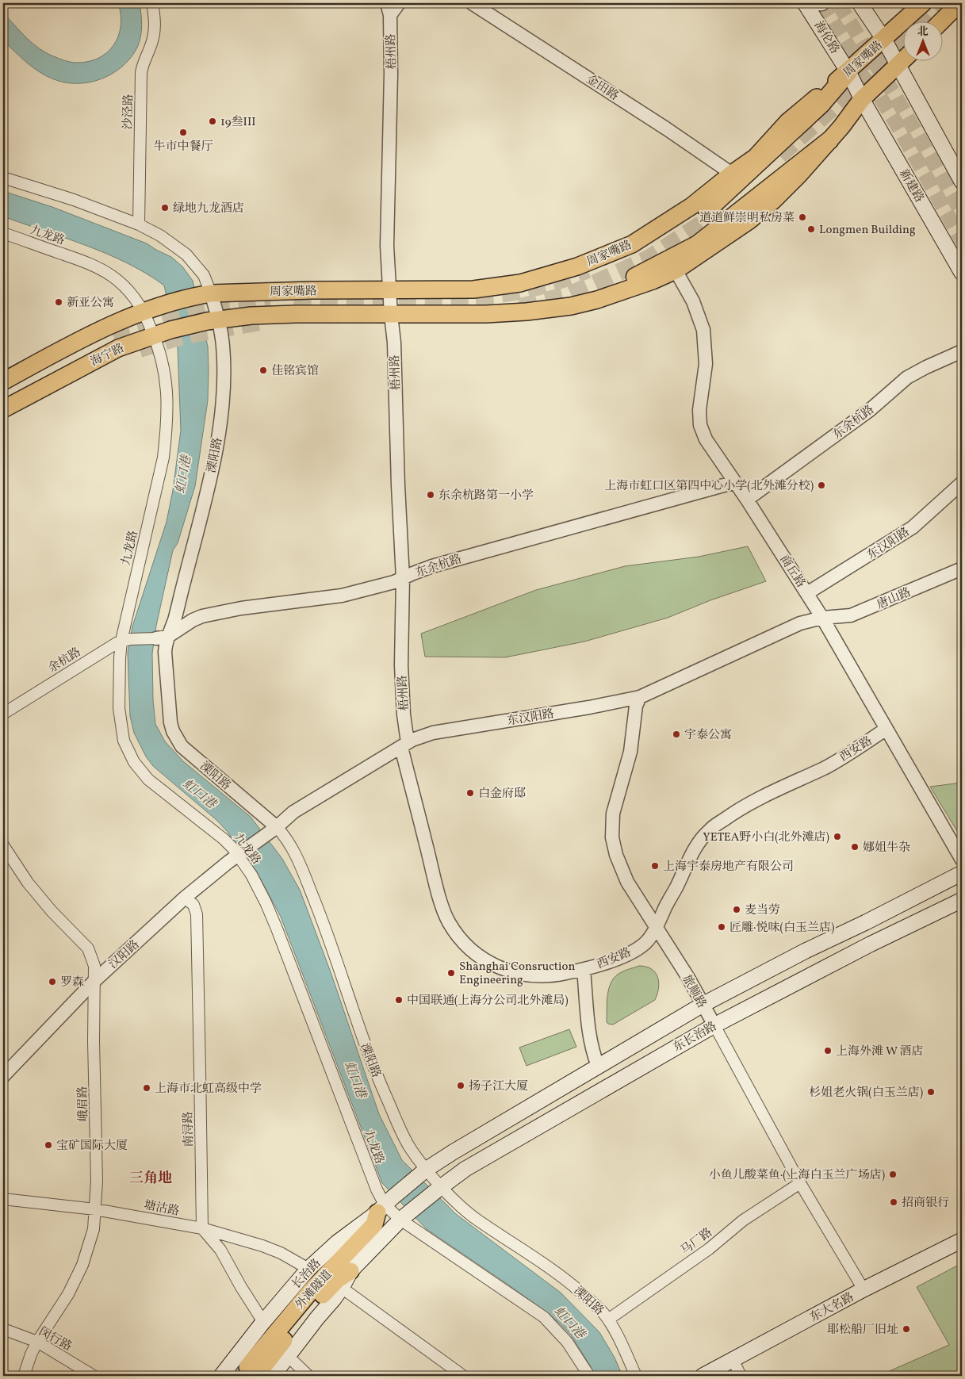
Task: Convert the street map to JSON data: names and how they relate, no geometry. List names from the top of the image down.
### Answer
{
  "streets": {
    "main road": [
      "海伦路",
      "周家嘴路",
      "新建路",
      "海宁路",
      "东长治路",
      "长治路",
      "外滩隧道",
      "东大名路"
    ],
    "street": [
      "梧州路",
      "金田路",
      "沙泾路",
      "九龙路",
      "东余杭路",
      "溧阳路",
      "东汉阳路",
      "商丘路",
      "唐山路",
      "余杭路",
      "西安路",
      "汉阳路",
      "旅顺路",
      "峨眉路",
      "南浔路",
      "塘沽路",
      "马厂路",
      "闵行路"
    ]
  },
  "crossings": [
    ["海伦路", "周家嘴路"],
    ["海伦路", "新建路"],
    ["梧州路", "周家嘴路"],
    ["梧州路", "东余杭路"],
    ["梧州路", "东汉阳路"],
    ["梧州路", "西安路"],
    ["周家嘴路", "金田路"],
    ["周家嘴路", "新建路"],
    ["周家嘴路", "海宁路"],
    ["周家嘴路", "溧阳路"],
    ["周家嘴路", "商丘路"],
    ["沙泾路", "溧阳路"],
    ["九龙路", "海宁路"],
    ["九龙路", "余杭路"],
    ["九龙路", "汉阳路"],
    ["九龙路", "长治路"],
    ["九龙路", "外滩隧道"],
    ["海宁路", "溧阳路"],
    ["东余杭路", "溧阳路"],
    ["东余杭路", "商丘路"],
    ["东余杭路", "余杭路"],
    ["溧阳路", "东汉阳路"],
    ["溧阳路", "余杭路"],
    ["溧阳路", "东长治路"],
    ["溧阳路", "马厂路"],
    ["东汉阳路", "商丘路"],
    ["东汉阳路", "唐山路"],
    ["东汉阳路", "西安路"],
    ["东汉阳路", "汉阳路"],
    ["东汉阳路", "旅顺路"],
    ["商丘路", "唐山路"],
    ["商丘路", "西安路"],
    ["西安路", "旅顺路"],
    ["汉阳路", "峨眉路"],
    ["汉阳路", "南浔路"],
    ["旅顺路", "东长治路"],
    ["旅顺路", "马厂路"],
    ["旅顺路", "东大名路"],
    ["东长治路", "长治路"],
    ["峨眉路", "塘沽路"],
    ["峨眉路", "闵行路"],
    ["南浔路", "塘沽路"],
    ["塘沽路", "长治路"],
    ["长治路", "外滩隧道"]
  ],
  "districts": ["三角地"],
  "water": ["虹口港"],
  "places": [
    "19叁III",
    "牛市中餐厅",
    "绿地九龙酒店",
    "道道鲜崇明私房菜",
    "Longmen Building",
    "新亚公寓",
    "佳铭宾馆",
    "上海市虹口区第四中心小学(北外滩分校)",
    "东余杭路第一小学",
    "宇泰公寓",
    "白金府邸",
    "YETEA野小白(北外滩店)",
    "娜姐牛杂",
    "上海宇泰房地产有限公司",
    "麦当劳",
    "匠雕·悦味(白玉兰店)",
    "Shanghai Consruction Engineering",
    "罗森",
    "中国联通(上海分公司北外滩局)",
    "上海外滩 W 酒店",
    "扬子江大厦",
    "上海市北虹高级中学",
    "杉姐老火锅(白玉兰店)",
    "宝矿国际大厦",
    "小鱼儿酸菜鱼·(上海白玉兰广场店)",
    "招商银行",
    "耶松船厂旧址"
  ],
  "north": "top"
}
